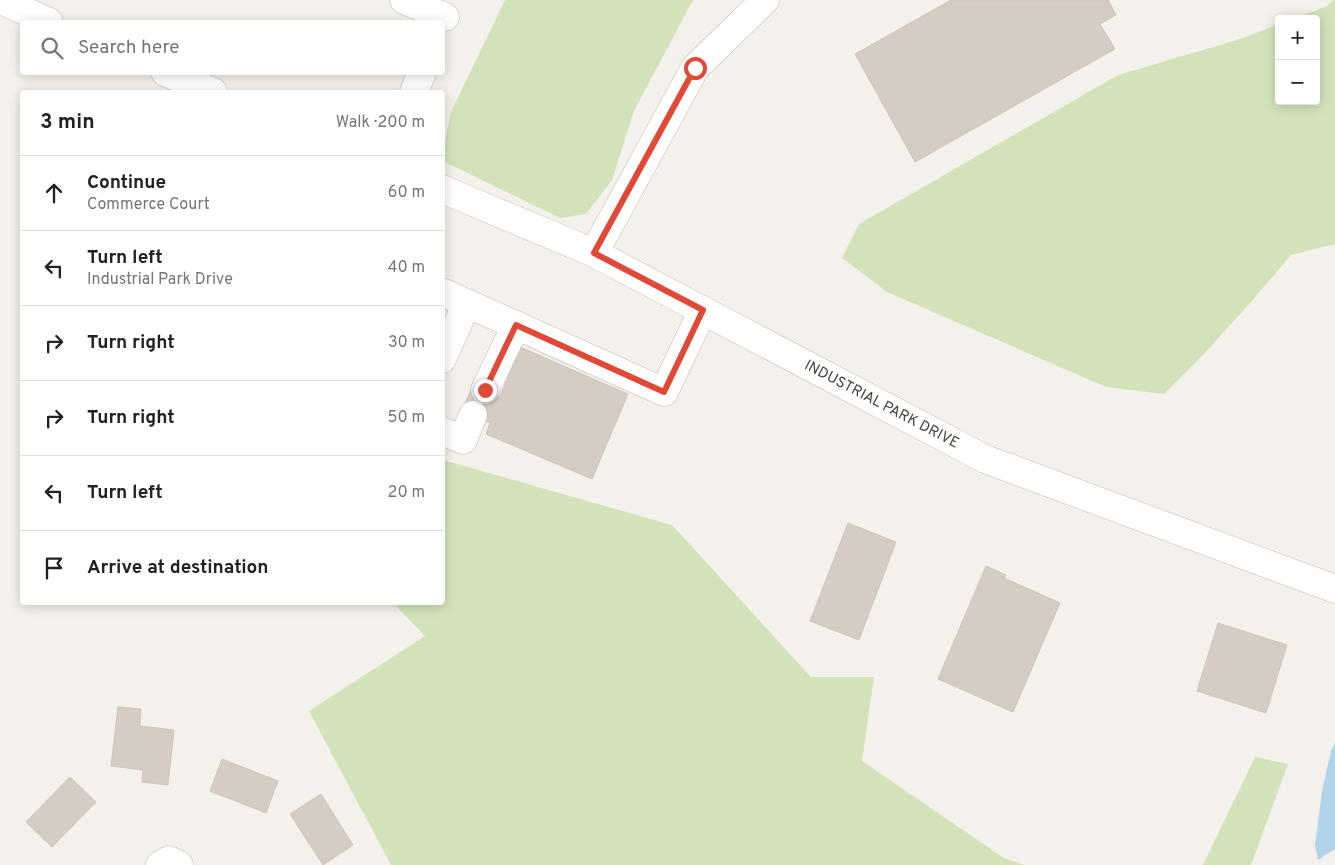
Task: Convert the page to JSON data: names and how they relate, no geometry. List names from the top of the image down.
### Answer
{
  "streets": {
    "street": ["INDUSTRIAL PARK DRIVE"]
  },
  "page": {
    "map_buttons": ["+", "−"],
    "search": "Search here",
    "heading": ["3 min", "Walk · 200 m"],
    "list": [
      ["Continue", "Commerce Court", "60 m"],
      ["Turn left", "Industrial Park Drive", "40 m"],
      ["Turn right", "30 m"],
      ["Turn right", "50 m"],
      ["Turn left", "20 m"],
      "Arrive at destination"
    ]
  }
}
